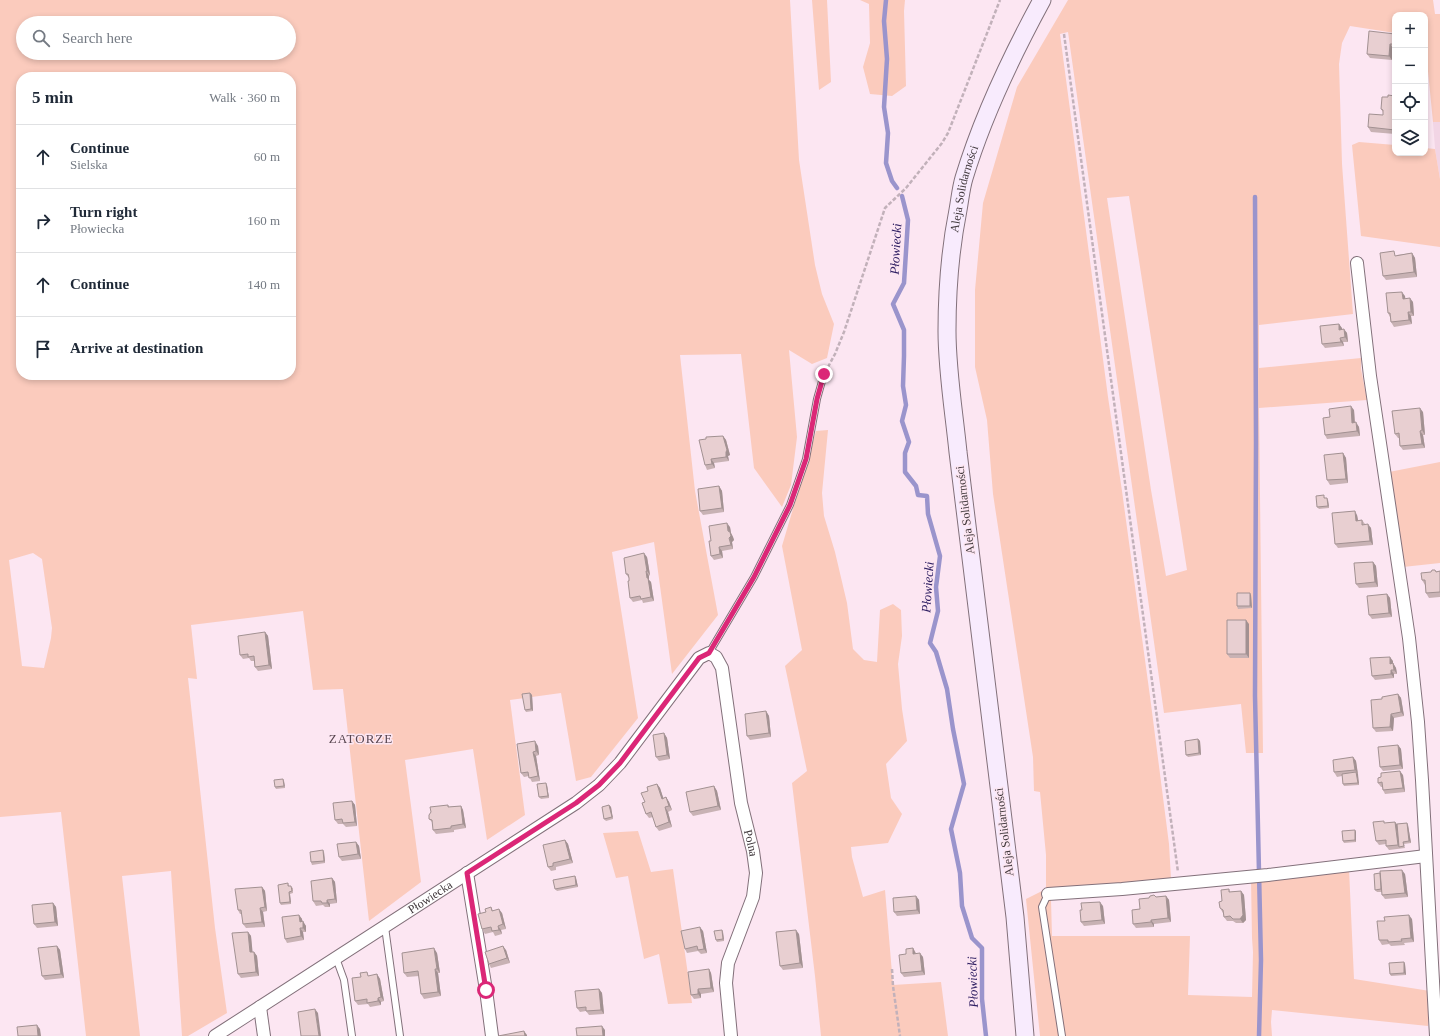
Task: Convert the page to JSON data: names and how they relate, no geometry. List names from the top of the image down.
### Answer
{
  "streets": {
    "main road": ["Aleja Solidarności"],
    "street": ["Polna", "Płowiecka"]
  },
  "crossings": [
    ["Polna", "Płowiecka"]
  ],
  "districts": ["ZATORZE"],
  "water": ["Płowiecki"],
  "page": {
    "map_buttons": ["+", "−"],
    "search": "Search here",
    "heading": ["5 min", "Walk · 360 m"],
    "list": [
      ["Continue", "Sielska", "60 m"],
      ["Turn right", "Płowiecka", "160 m"],
      ["Continue", "140 m"],
      "Arrive at destination"
    ]
  }
}
